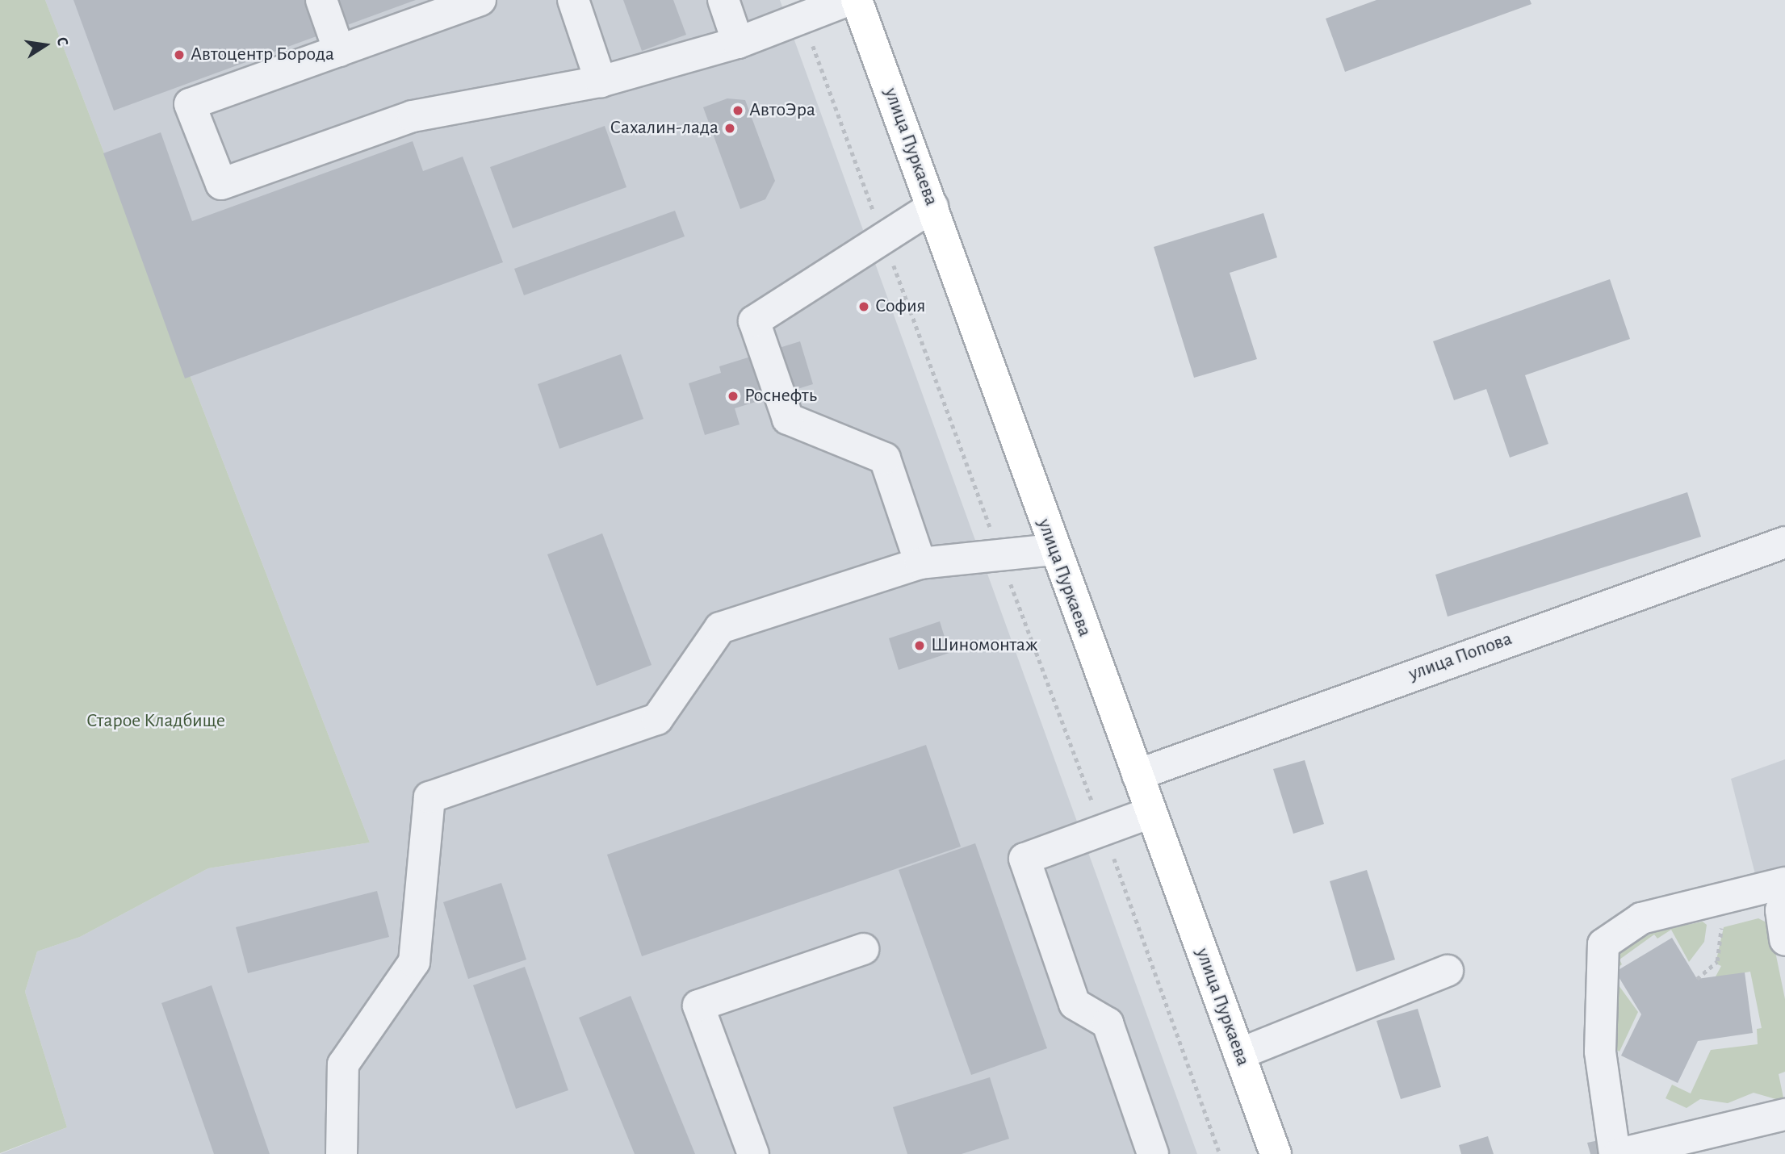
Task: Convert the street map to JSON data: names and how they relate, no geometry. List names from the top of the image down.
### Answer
{
  "streets": {
    "main road": ["улица Пуркаева"],
    "street": ["улица Попова"]
  },
  "crossings": [
    ["улица Пуркаева", "улица Попова"]
  ],
  "parks": ["Старое Кладбище"],
  "places": [
    "Автоцентр Борода",
    "АвтоЭра",
    "Сахалин-лада",
    "София",
    "Роснефть",
    "Шиномонтаж"
  ],
  "north": "right"
}
